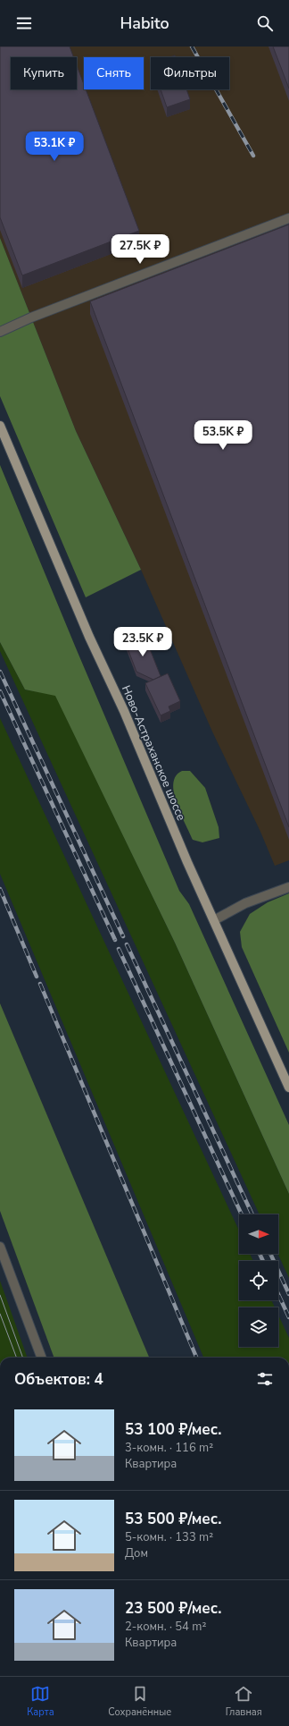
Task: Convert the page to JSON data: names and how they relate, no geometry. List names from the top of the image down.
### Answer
{
  "streets": {
    "main road": ["Ново-Астраханское шоссе"]
  },
  "north": "right",
  "page": {
    "header": "Habito",
    "chip": ["Купить", "Снять", "Фильтры"],
    "price": [
      "53.1K ₽",
      "27.5K ₽",
      "53.5K ₽",
      "23.5K ₽"
    ],
    "heading": "Объектов: 4",
    "list": [
      {
        "name": "53 100 ₽/мес.",
        "note": "3-комн. · 116 m² · Квартира"
      },
      {
        "name": "53 500 ₽/мес.",
        "note": "5-комн. · 133 m² · Дом"
      },
      {
        "name": "23 500 ₽/мес.",
        "note": "2-комн. · 54 m² · Квартира"
      }
    ],
    "tabs": ["Карта", "Сохранённые", "Главная"]
  }
}
